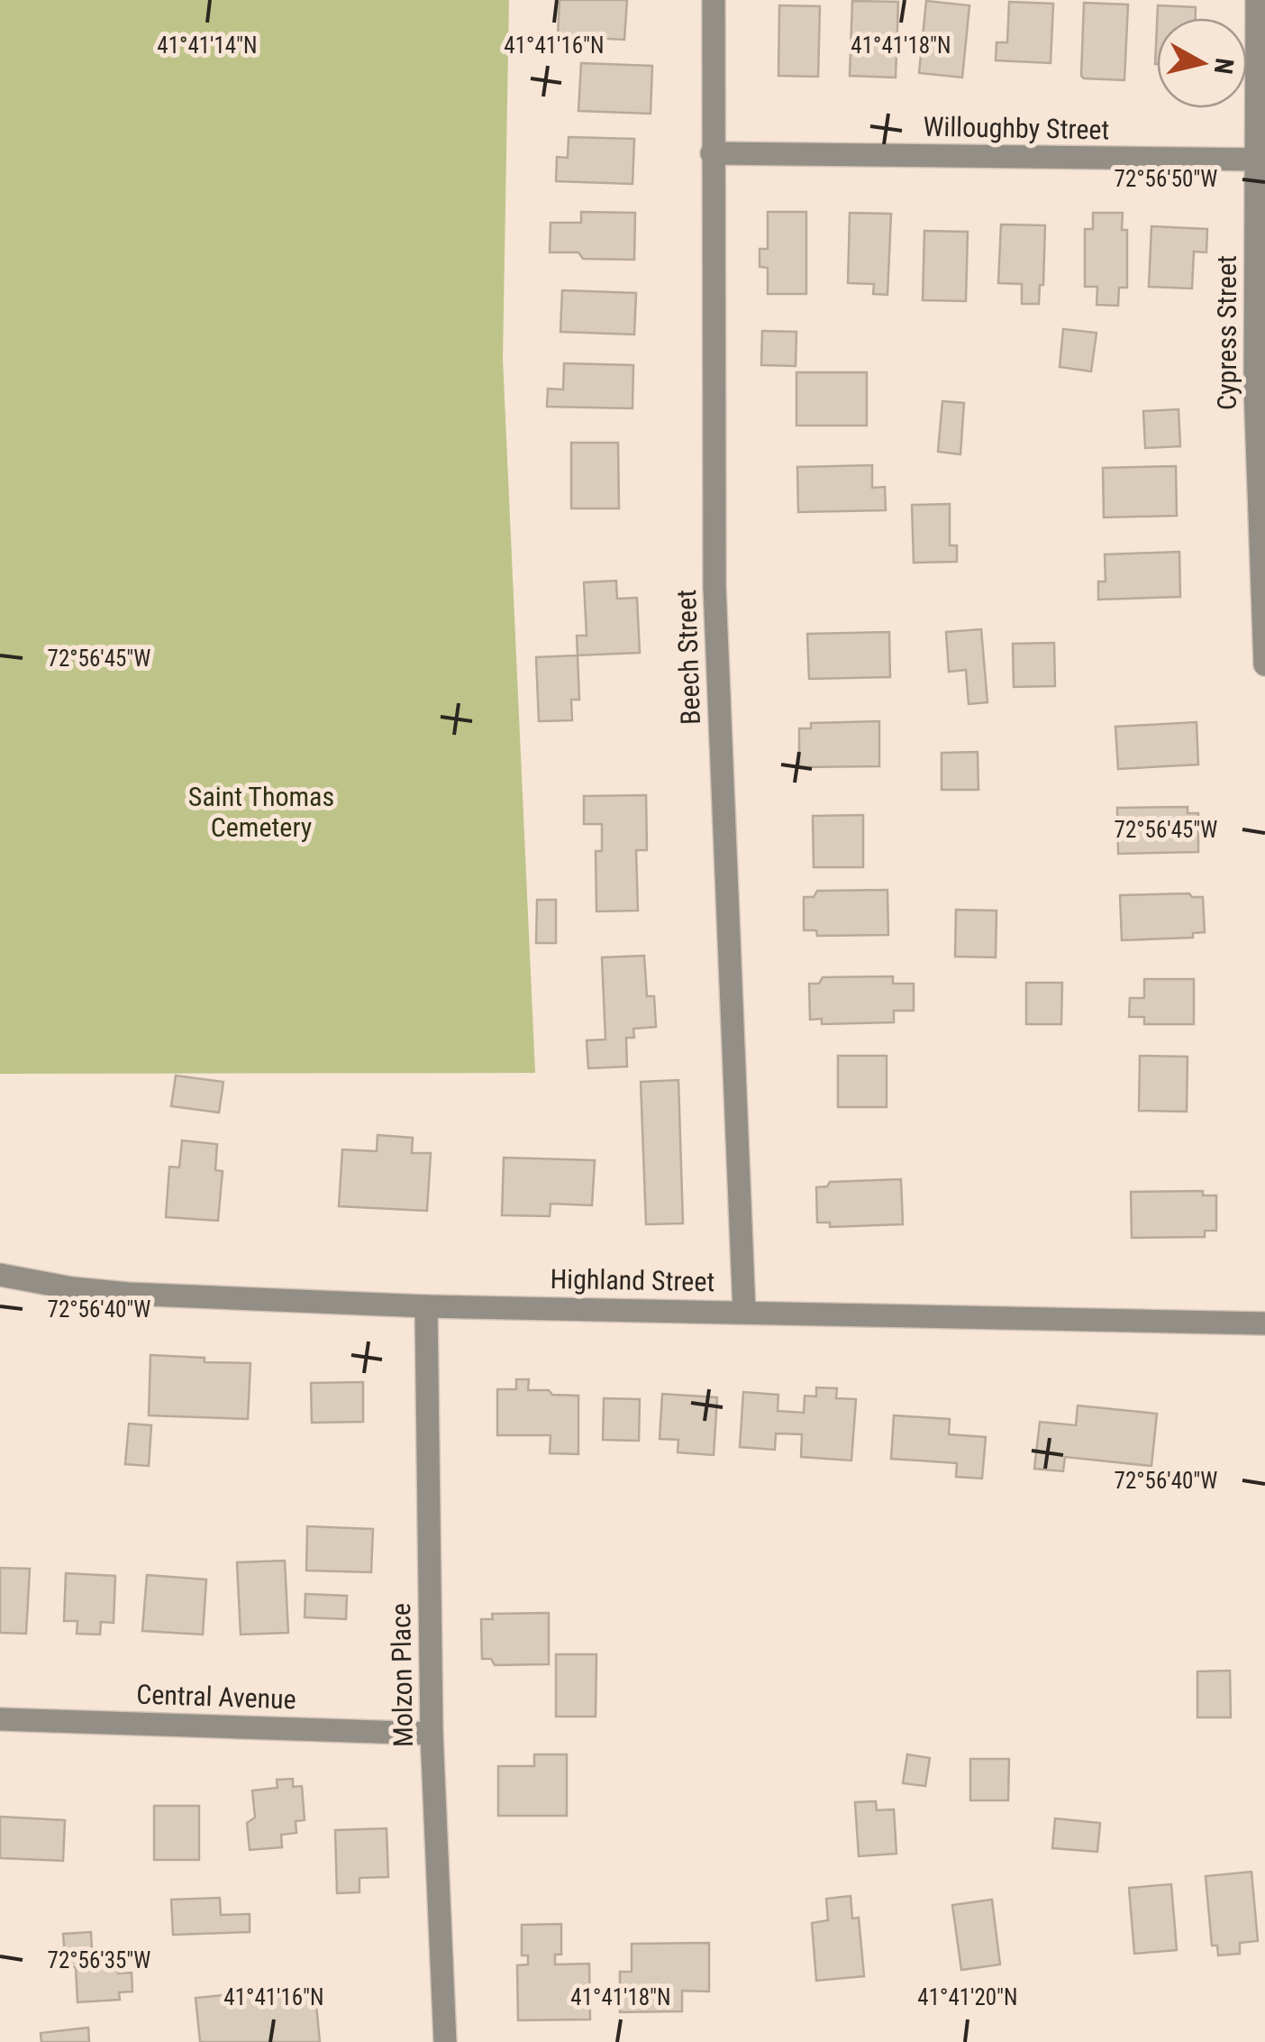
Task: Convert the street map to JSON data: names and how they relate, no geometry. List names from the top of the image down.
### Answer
{
  "streets": {
    "street": [
      "Willoughby Street",
      "Cypress Street",
      "Beech Street",
      "Highland Street",
      "Molzon Place",
      "Central Avenue"
    ]
  },
  "crossings": [
    ["Willoughby Street", "Cypress Street"],
    ["Willoughby Street", "Beech Street"],
    ["Beech Street", "Highland Street"],
    ["Highland Street", "Molzon Place"],
    ["Molzon Place", "Central Avenue"]
  ],
  "parks": ["Saint Thomas Cemetery"],
  "north": "right",
  "coordinates": [
    "41°41'14\"N",
    "41°41'16\"N",
    "41°41'18\"N",
    "72°56'50\"W",
    "72°56'45\"W",
    "72°56'40\"W",
    "72°56'35\"W",
    "41°41'20\"N"
  ]
}
